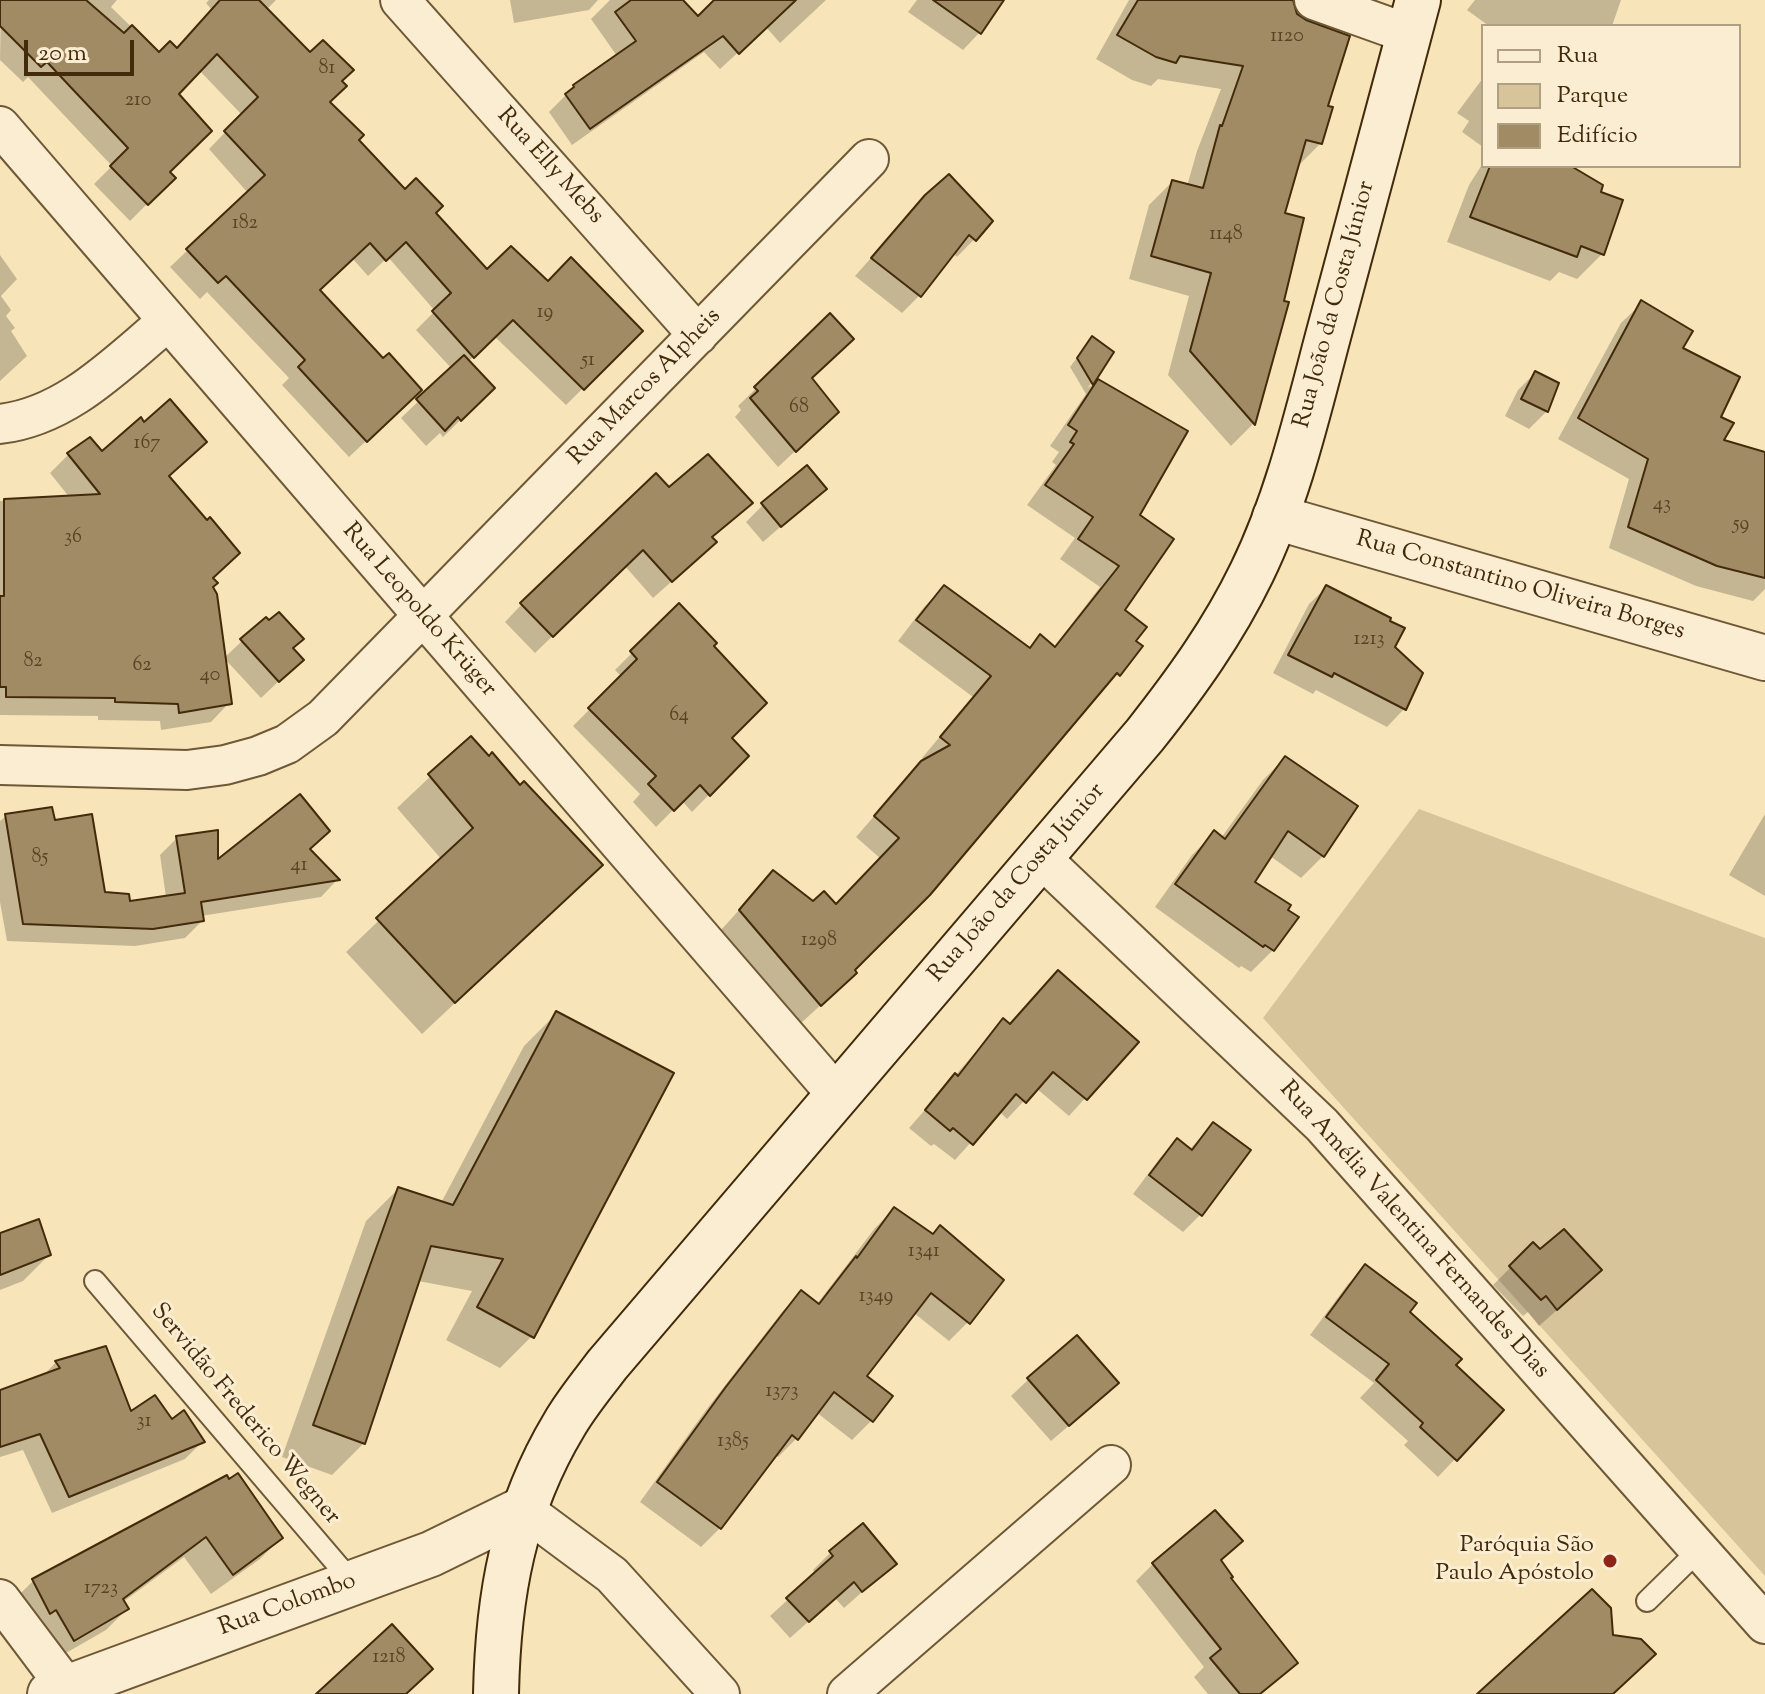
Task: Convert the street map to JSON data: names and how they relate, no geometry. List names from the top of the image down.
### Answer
{
  "streets": {
    "main road": ["Rua João da Costa Júnior", "Rua Constantino Oliveira Borges", "Rua Colombo"],
    "street": [
      "Rua Elly Mebs",
      "Rua Marcos Alpheis",
      "Rua Leopoldo Krüger",
      "Rua Amélia Valentina Fernandes Dias"
    ],
    "lane": ["Servidão Frederico Wegner"]
  },
  "crossings": [
    ["Rua Elly Mebs", "Rua Marcos Alpheis"],
    ["Rua João da Costa Júnior", "Rua Constantino Oliveira Borges"],
    ["Rua João da Costa Júnior", "Rua Leopoldo Krüger"],
    ["Rua João da Costa Júnior", "Rua Amélia Valentina Fernandes Dias"],
    ["Rua João da Costa Júnior", "Rua Colombo"],
    ["Rua Marcos Alpheis", "Rua Leopoldo Krüger"],
    ["Servidão Frederico Wegner", "Rua Colombo"]
  ],
  "places": ["Paróquia São Paulo Apóstolo"],
  "house_numbers": [
    "1120",
    "81",
    "210",
    "182",
    "1148",
    "19",
    "51",
    "68",
    "167",
    "43",
    "59",
    "36",
    "1213",
    "82",
    "62",
    "40",
    "64",
    "85",
    "41",
    "1298",
    "1341",
    "1349",
    "1373",
    "31",
    "1385",
    "1723",
    "1218"
  ],
  "legend": ["Rua", "Parque", "Edifício"],
  "scale_bar": "20 m"
}
